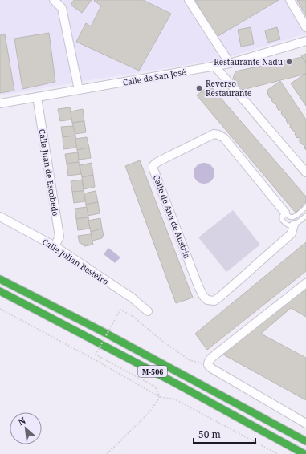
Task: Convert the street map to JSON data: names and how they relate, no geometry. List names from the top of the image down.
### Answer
{
  "streets": {
    "highway": ["M-506"],
    "street": [
      "Calle de San José",
      "Calle Juan de Escobedo",
      "Calle de Ana de Austria",
      "Calle Julian Besteiro"
    ]
  },
  "crossings": [
    ["Calle de San José", "Calle Juan de Escobedo"],
    ["Calle Juan de Escobedo", "Calle Julian Besteiro"]
  ],
  "places": ["Restaurante Nadu", "Reverso Restaurante"],
  "scale_bar": "50 m",
  "north": "top left"
}
